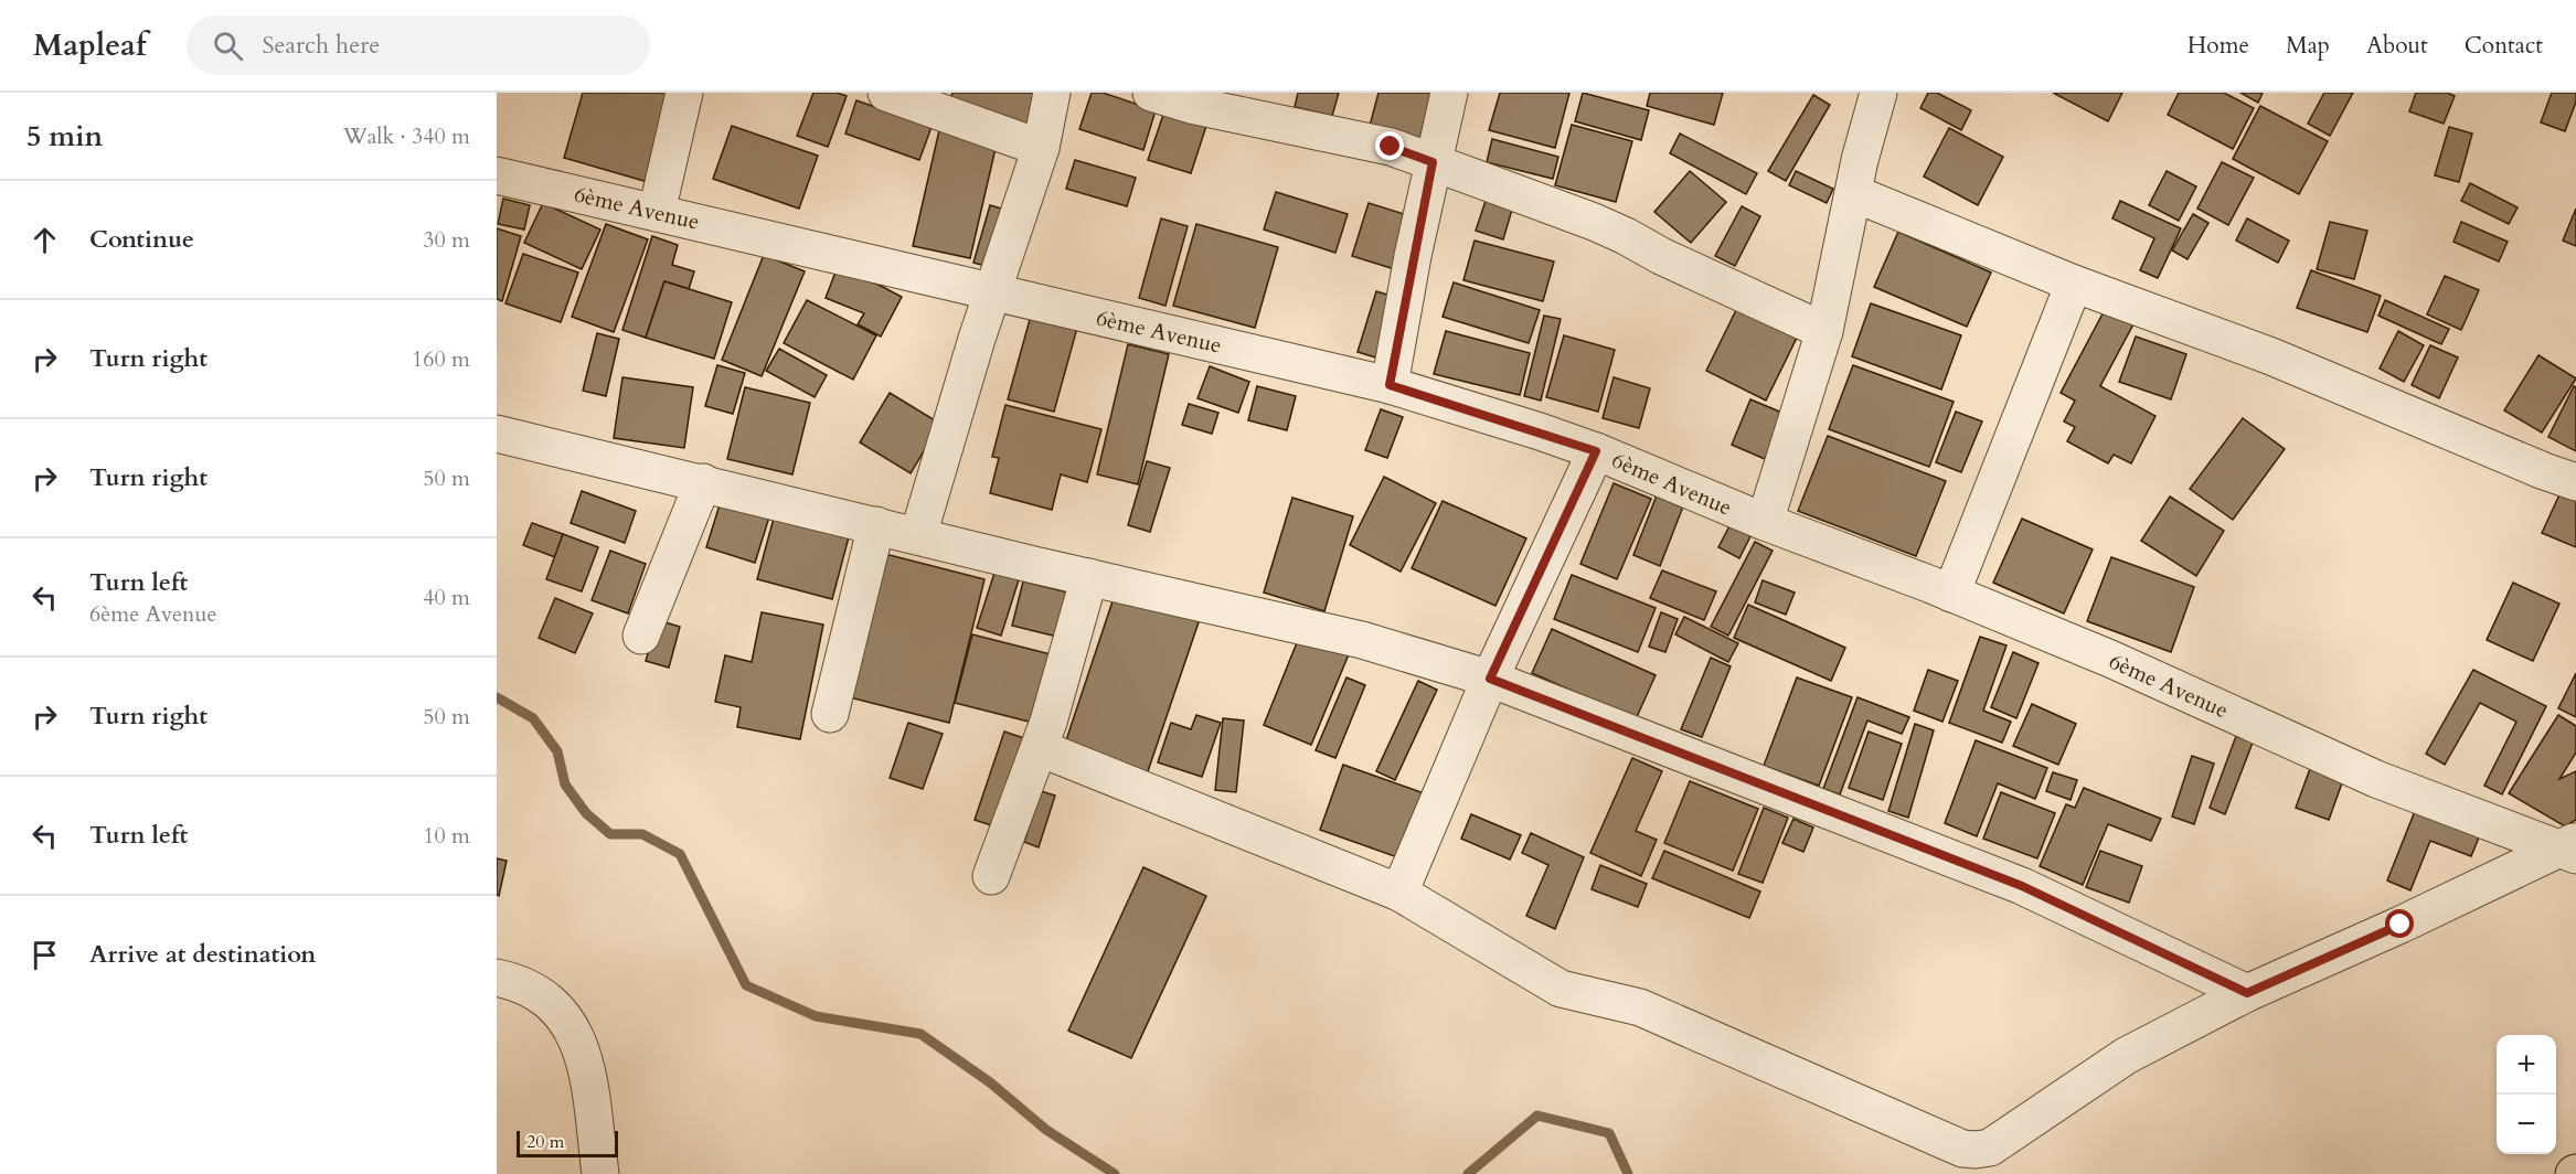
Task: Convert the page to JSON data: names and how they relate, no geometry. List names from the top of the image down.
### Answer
{
  "streets": {
    "street": ["6ème Avenue"]
  },
  "scale_bar": "20 m",
  "page": {
    "header": "Mapleaf",
    "search": "Search here",
    "nav": [
      "Home",
      "Map",
      "About",
      "Contact"
    ],
    "heading": ["5 min", "Walk · 340 m"],
    "list": [
      ["Continue", "30 m"],
      ["Turn right", "160 m"],
      ["Turn right", "50 m"],
      ["Turn left", "6ème Avenue", "40 m"],
      ["Turn right", "50 m"],
      ["Turn left", "10 m"],
      "Arrive at destination"
    ],
    "map_buttons": ["+", "−"],
    "scale": "20 m"
  }
}
